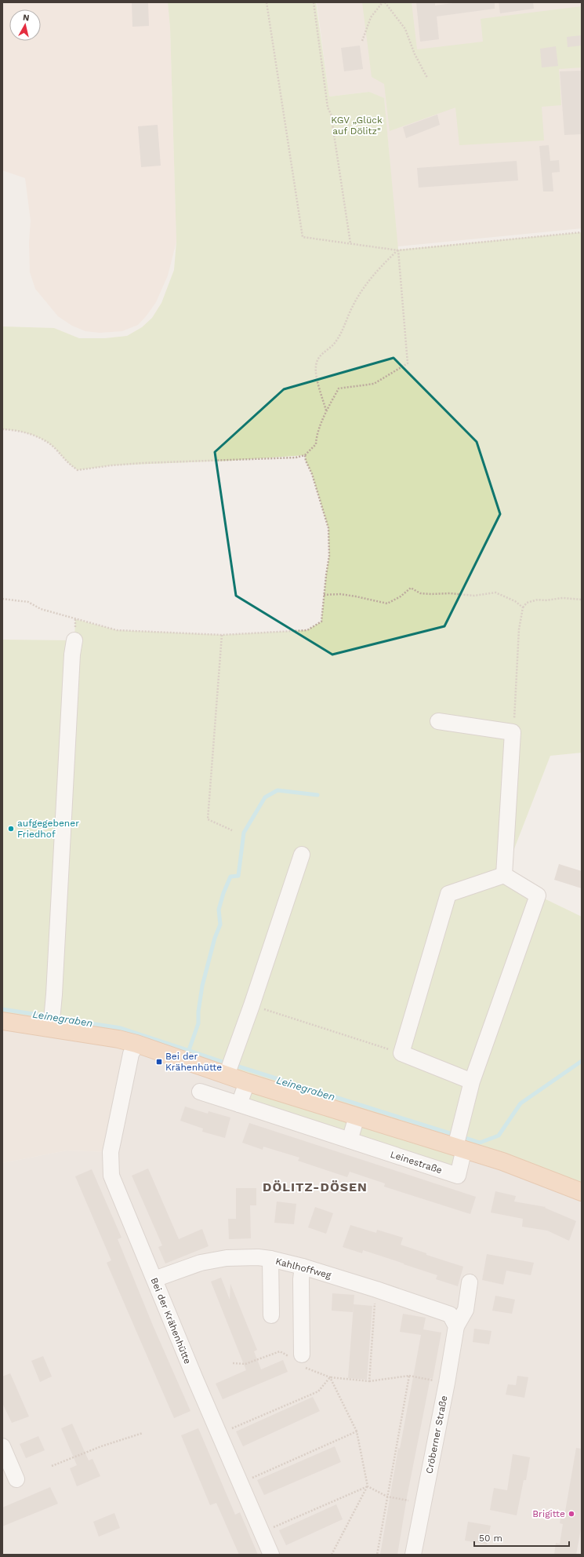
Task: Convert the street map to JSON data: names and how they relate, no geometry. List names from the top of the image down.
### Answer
{
  "streets": {
    "street": [
      "Leinestraße",
      "Kahlhoffweg",
      "Bei der Krähenhütte",
      "Cröberner Straße"
    ]
  },
  "crossings": [
    ["Kahlhoffweg", "Bei der Krähenhütte"],
    ["Kahlhoffweg", "Cröberner Straße"]
  ],
  "districts": ["DÖLITZ-DÖSEN"],
  "water": ["Leinegraben"],
  "parks": ["KGV „Glück auf Dölitz\""],
  "places": {
    "other": ["aufgegebener Friedhof", "Brigitte"],
    "transit": ["Bei der Krähenhütte"]
  },
  "scale_bar": "50 m",
  "north": "top"
}
